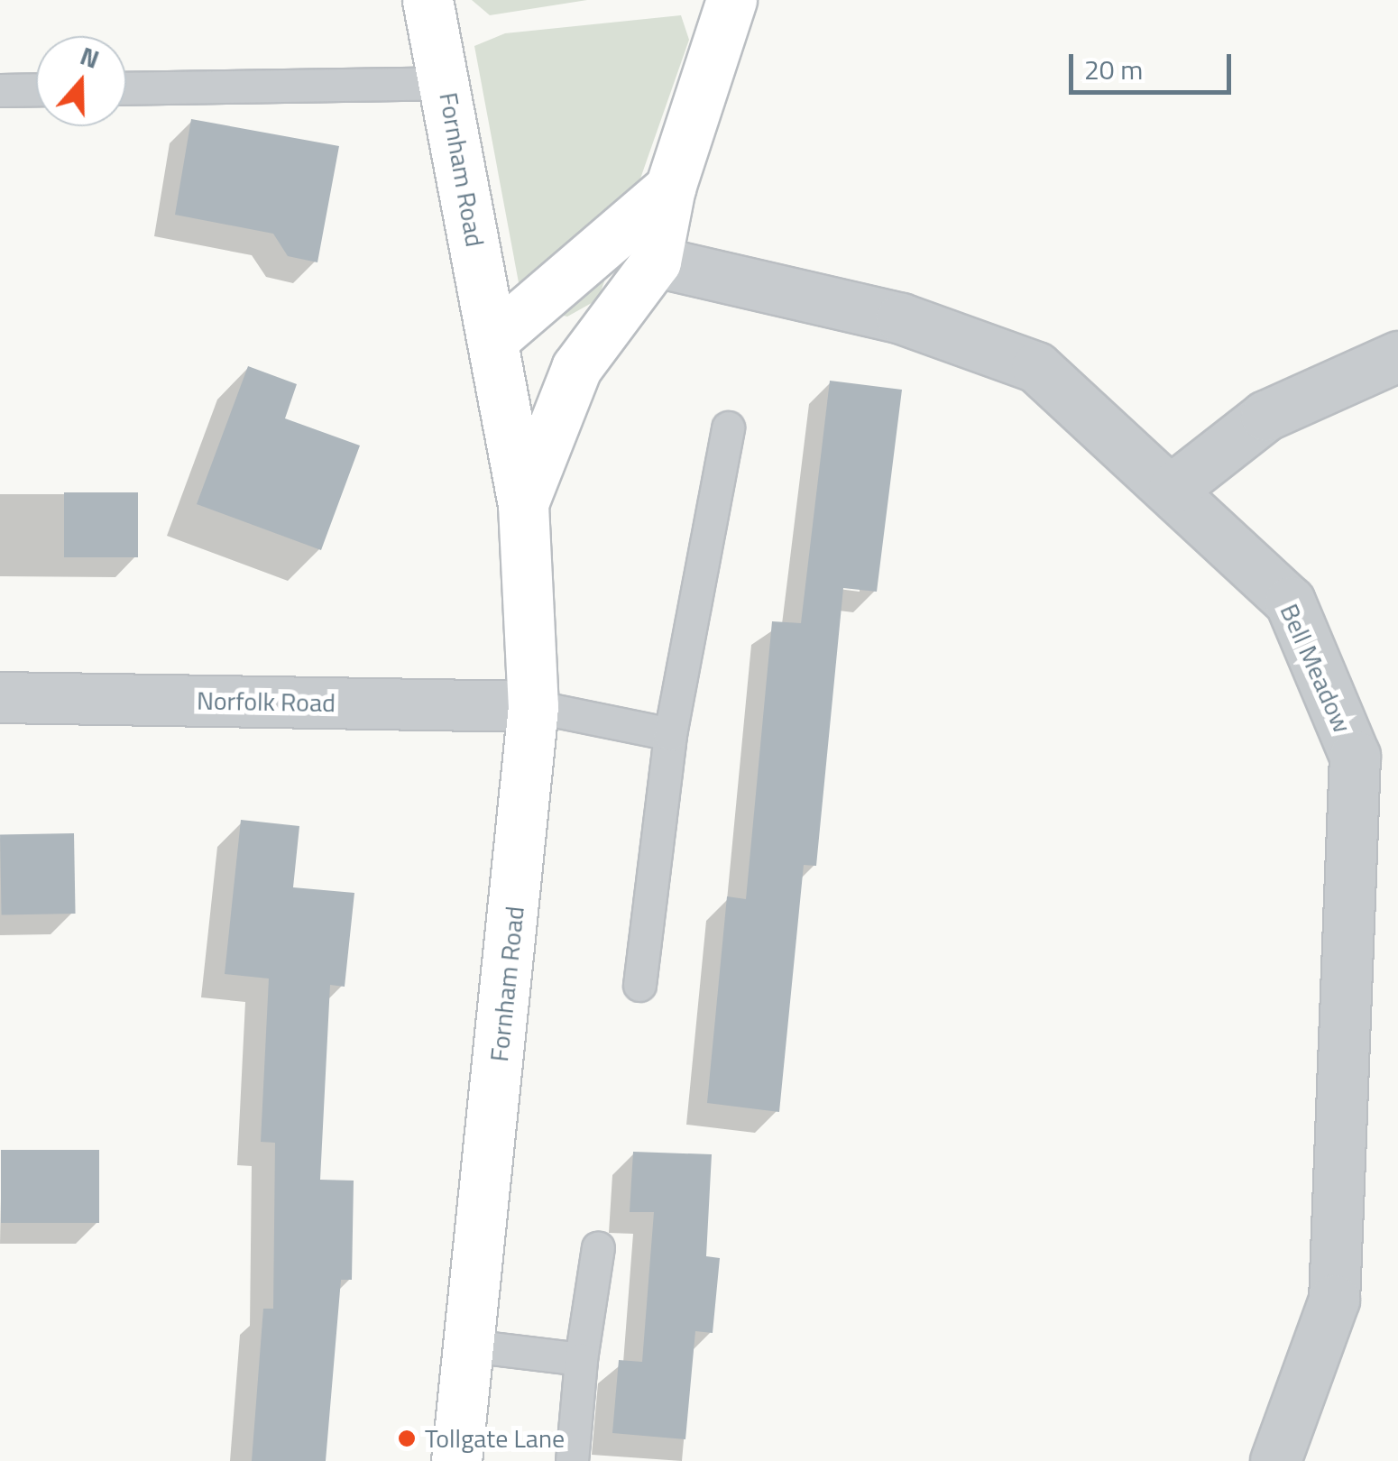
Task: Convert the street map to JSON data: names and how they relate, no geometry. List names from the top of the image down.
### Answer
{
  "streets": {
    "main road": ["Fornham Road"],
    "street": ["Bell Meadow", "Norfolk Road"]
  },
  "crossings": [
    ["Fornham Road", "Bell Meadow"],
    ["Fornham Road", "Norfolk Road"]
  ],
  "places": ["Tollgate Lane"],
  "scale_bar": "20 m",
  "north": "top"
}
